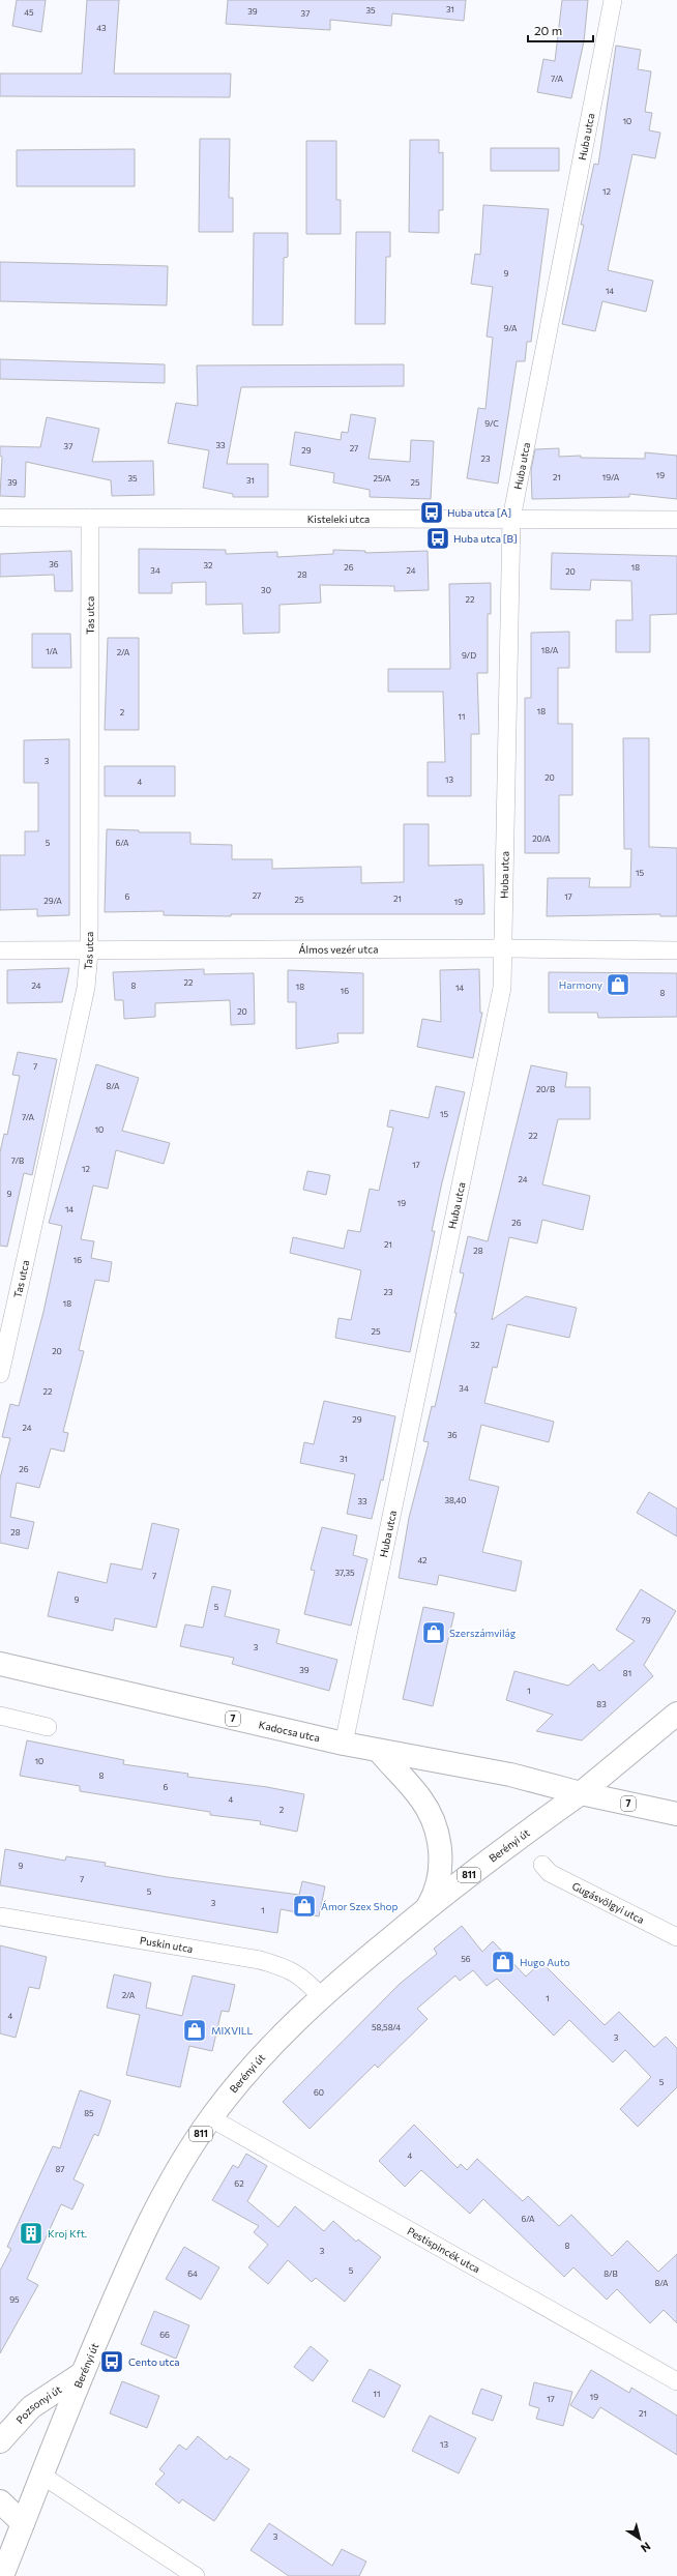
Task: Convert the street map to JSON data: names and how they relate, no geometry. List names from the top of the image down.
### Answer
{
  "streets": {
    "main road": [
      "7",
      "Kadocsa utca",
      "Berényi út",
      "811",
      "Pozsonyi út"
    ],
    "street": [
      "Huba utca",
      "Kisteleki utca",
      "Tas utca",
      "Álmos vezér utca",
      "Gugásvölgyi utca",
      "Puskin utca",
      "Pestispincék utca"
    ]
  },
  "crossings": [
    ["Huba utca", "Kisteleki utca"],
    ["Huba utca", "Álmos vezér utca"],
    ["Huba utca", "Kadocsa utca"],
    ["Kisteleki utca", "Tas utca"],
    ["Tas utca", "Álmos vezér utca"],
    ["7", "Kadocsa utca"],
    ["7", "Berényi út"],
    ["Kadocsa utca", "Berényi út"],
    ["Berényi út", "Puskin utca"],
    ["Berényi út", "Pestispincék utca"],
    ["Berényi út", "Pozsonyi út"]
  ],
  "places": {
    "bus stop": ["Huba utca [A]", "Huba utca [B]", "Cento utca"],
    "shop": [
      "Harmony",
      "Szerszámvilág",
      "Ámor Szex Shop",
      "Hugo Auto",
      "MIXVILL"
    ],
    "building": ["Kroj Kft."]
  },
  "house_numbers": [
    "31",
    "35",
    "39",
    "45",
    "37",
    "43",
    "7/A",
    "10",
    "12",
    "9",
    "14",
    "9/A",
    "9/C",
    "33",
    "37",
    "27",
    "29",
    "23",
    "19",
    "21",
    "19/A",
    "35",
    "25/A",
    "31",
    "39",
    "25",
    "36",
    "32",
    "26",
    "18",
    "34",
    "24",
    "20",
    "28",
    "30",
    "22",
    "18/A",
    "1/A",
    "2/A",
    "9/D",
    "18",
    "2",
    "11",
    "3",
    "20",
    "13",
    "4",
    "20/A",
    "5",
    "6/A",
    "15",
    "27",
    "6",
    "17",
    "21",
    "25",
    "29/A",
    "19",
    "22",
    "24",
    "8",
    "18",
    "14",
    "16",
    "8",
    "20",
    "7",
    "8/A",
    "20/B",
    "15",
    "7/A",
    "10",
    "22",
    "7/B",
    "17",
    "12",
    "24",
    "9",
    "19",
    "14",
    "26",
    "21",
    "28",
    "16",
    "23",
    "18",
    "25",
    "32",
    "20",
    "34",
    "22",
    "29",
    "24",
    "36",
    "31",
    "26",
    "38,40",
    "33",
    "28",
    "42",
    "37,35",
    "7",
    "9",
    "5",
    "79",
    "3",
    "39",
    "81",
    "1",
    "83",
    "10",
    "8",
    "6",
    "4",
    "2",
    "9",
    "7",
    "5",
    "3",
    "1",
    "56",
    "2/A",
    "1",
    "4",
    "58,58/4",
    "3",
    "5",
    "60",
    "85",
    "4",
    "87",
    "62",
    "6/A",
    "8",
    "3",
    "5",
    "64",
    "8/B",
    "8/A",
    "95",
    "66",
    "11",
    "19",
    "17",
    "21",
    "13",
    "3"
  ],
  "scale_bar": "20 m",
  "north": "bottom right"
}
